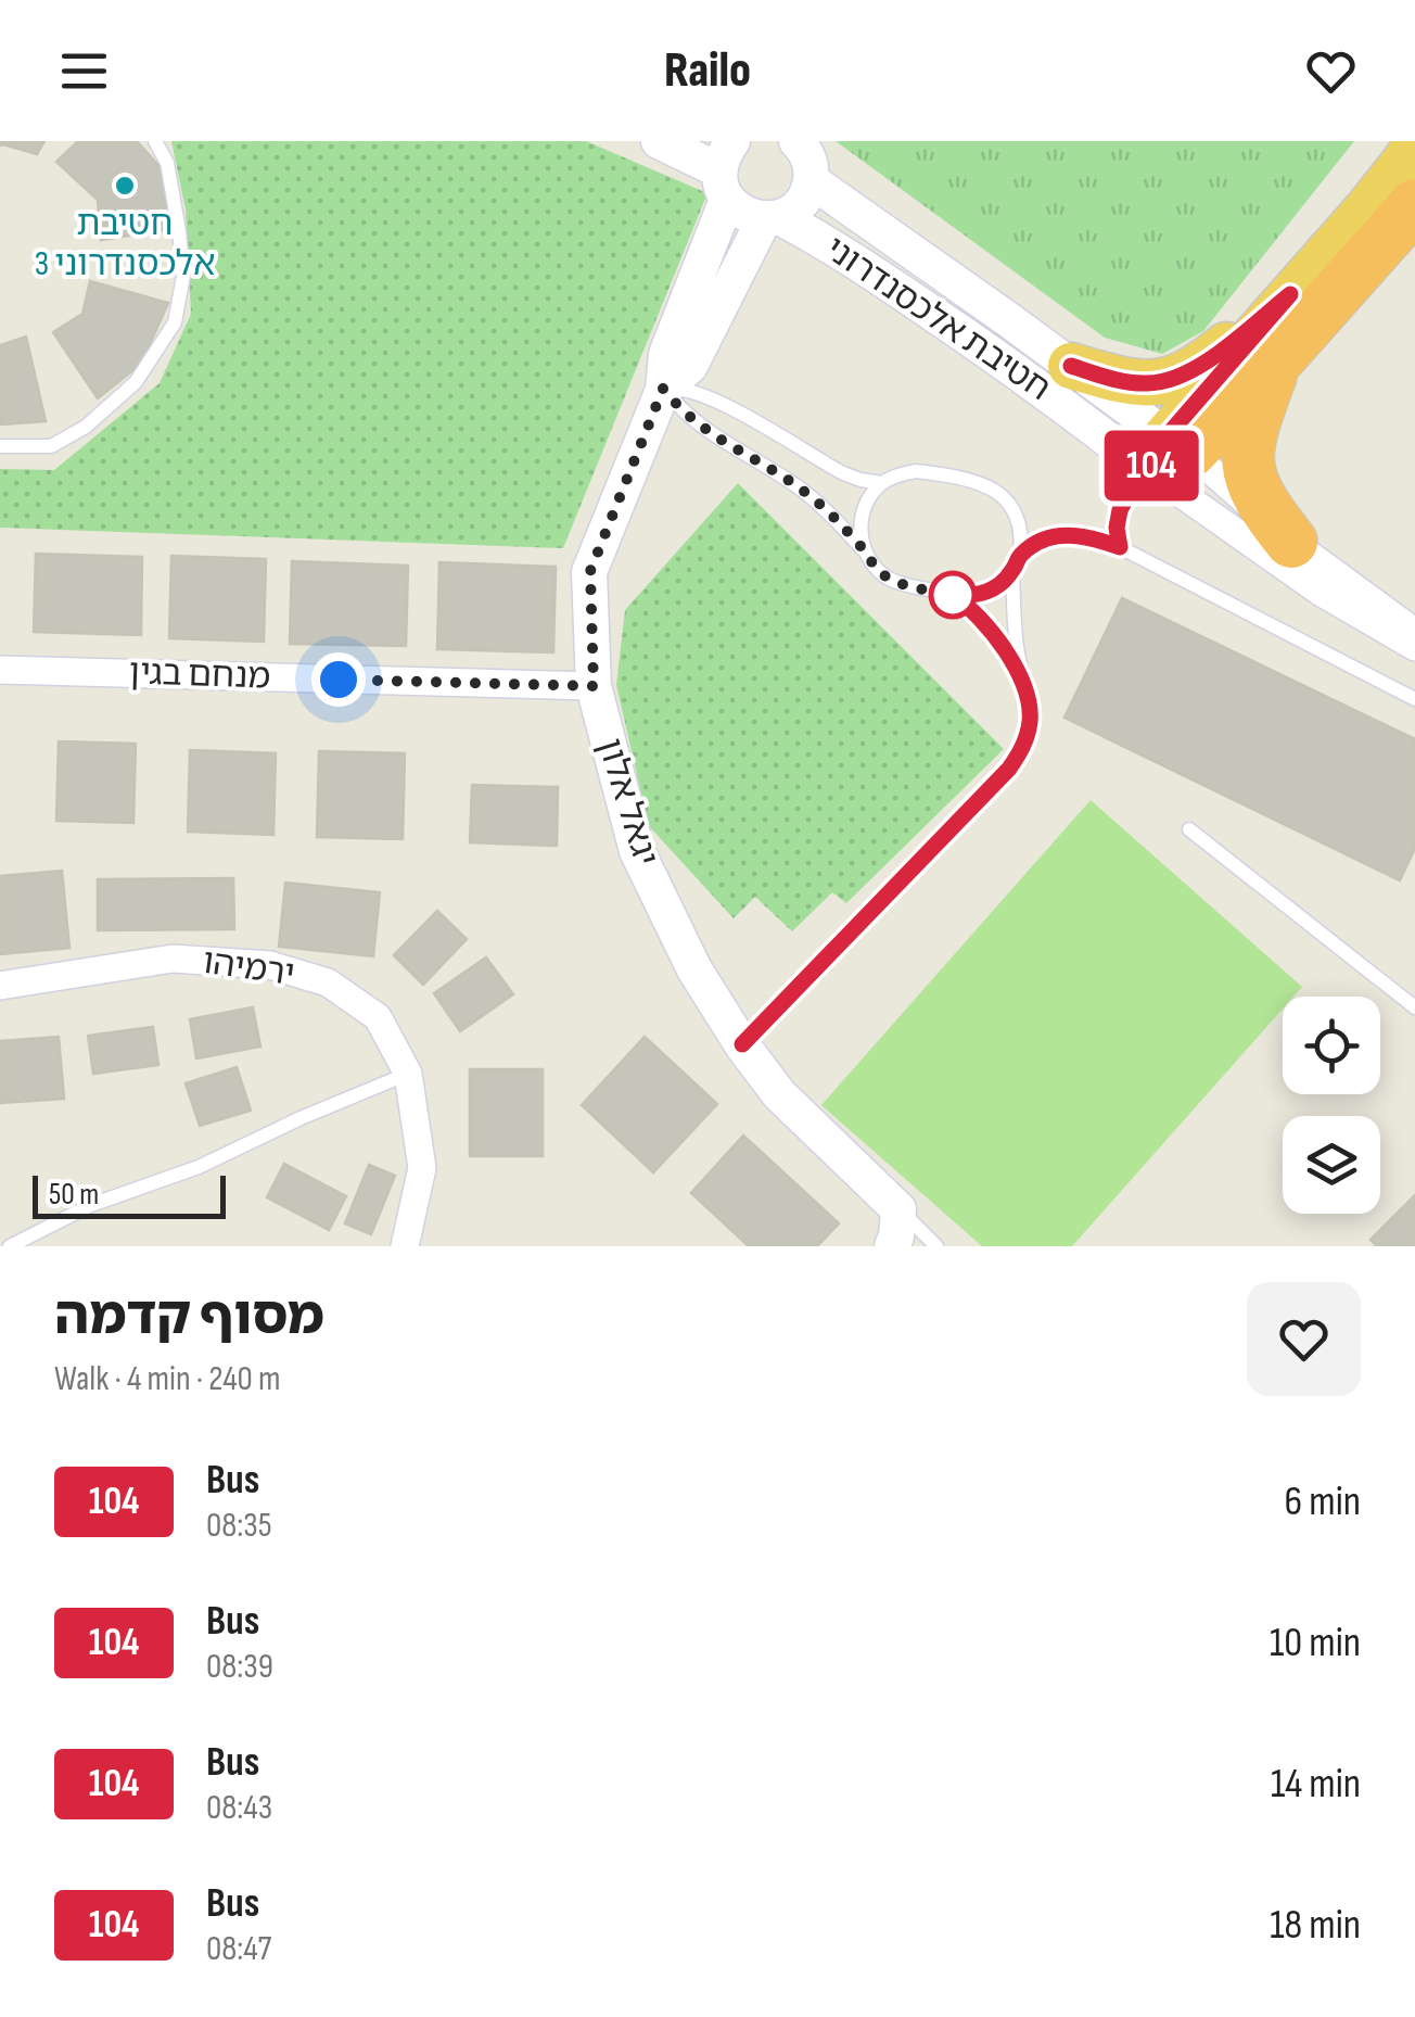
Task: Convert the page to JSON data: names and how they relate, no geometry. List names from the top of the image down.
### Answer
{
  "streets": {
    "street": [
      "חטיבת אלכסנדרוני",
      "מנחם בגין",
      "יגאל אלון",
      "ירמיהו"
    ]
  },
  "crossings": [
    ["חטיבת אלכסנדרוני", "יגאל אלון"],
    ["מנחם בגין", "יגאל אלון"]
  ],
  "places": ["חטיבת אלכסנדרוני 3"],
  "lines": ["bus line 104"],
  "scale_bar": "50 m",
  "page": {
    "header": "Railo",
    "on_map": "104",
    "scale": "50 m",
    "heading": ["מסוף קדמה", "Walk · 4 min · 240 m"],
    "list": [
      {
        "mark": "104",
        "name": "Bus",
        "note": "08:35",
        "value": "6 min"
      },
      {
        "mark": "104",
        "name": "Bus",
        "note": "08:39",
        "value": "10 min"
      },
      {
        "mark": "104",
        "name": "Bus",
        "note": "08:43",
        "value": "14 min"
      },
      {
        "mark": "104",
        "name": "Bus",
        "note": "08:47",
        "value": "18 min"
      }
    ]
  }
}
